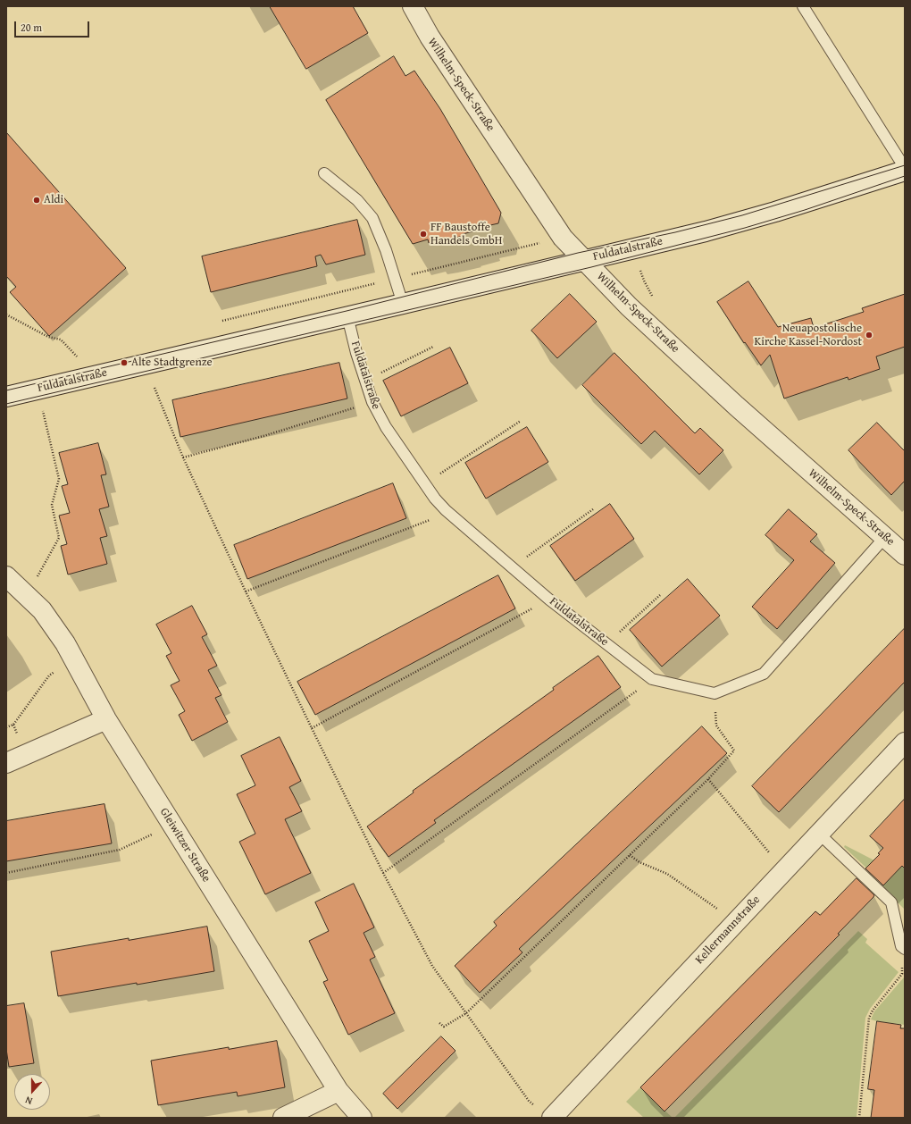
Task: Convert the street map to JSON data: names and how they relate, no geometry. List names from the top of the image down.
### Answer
{
  "streets": {
    "street": [
      "Wilhelm-Speck-Straße",
      "Fuldatalstraße",
      "Gleiwitzer Straße",
      "Kellermannstraße"
    ]
  },
  "crossings": [
    ["Wilhelm-Speck-Straße", "Fuldatalstraße"]
  ],
  "places": [
    "Aldi",
    "FF Baustoffe Handels GmbH",
    "Neuapostolische Kirche Kassel-Nordost",
    "Alte Stadtgrenze"
  ],
  "scale_bar": "20 m",
  "north": "bottom"
}
